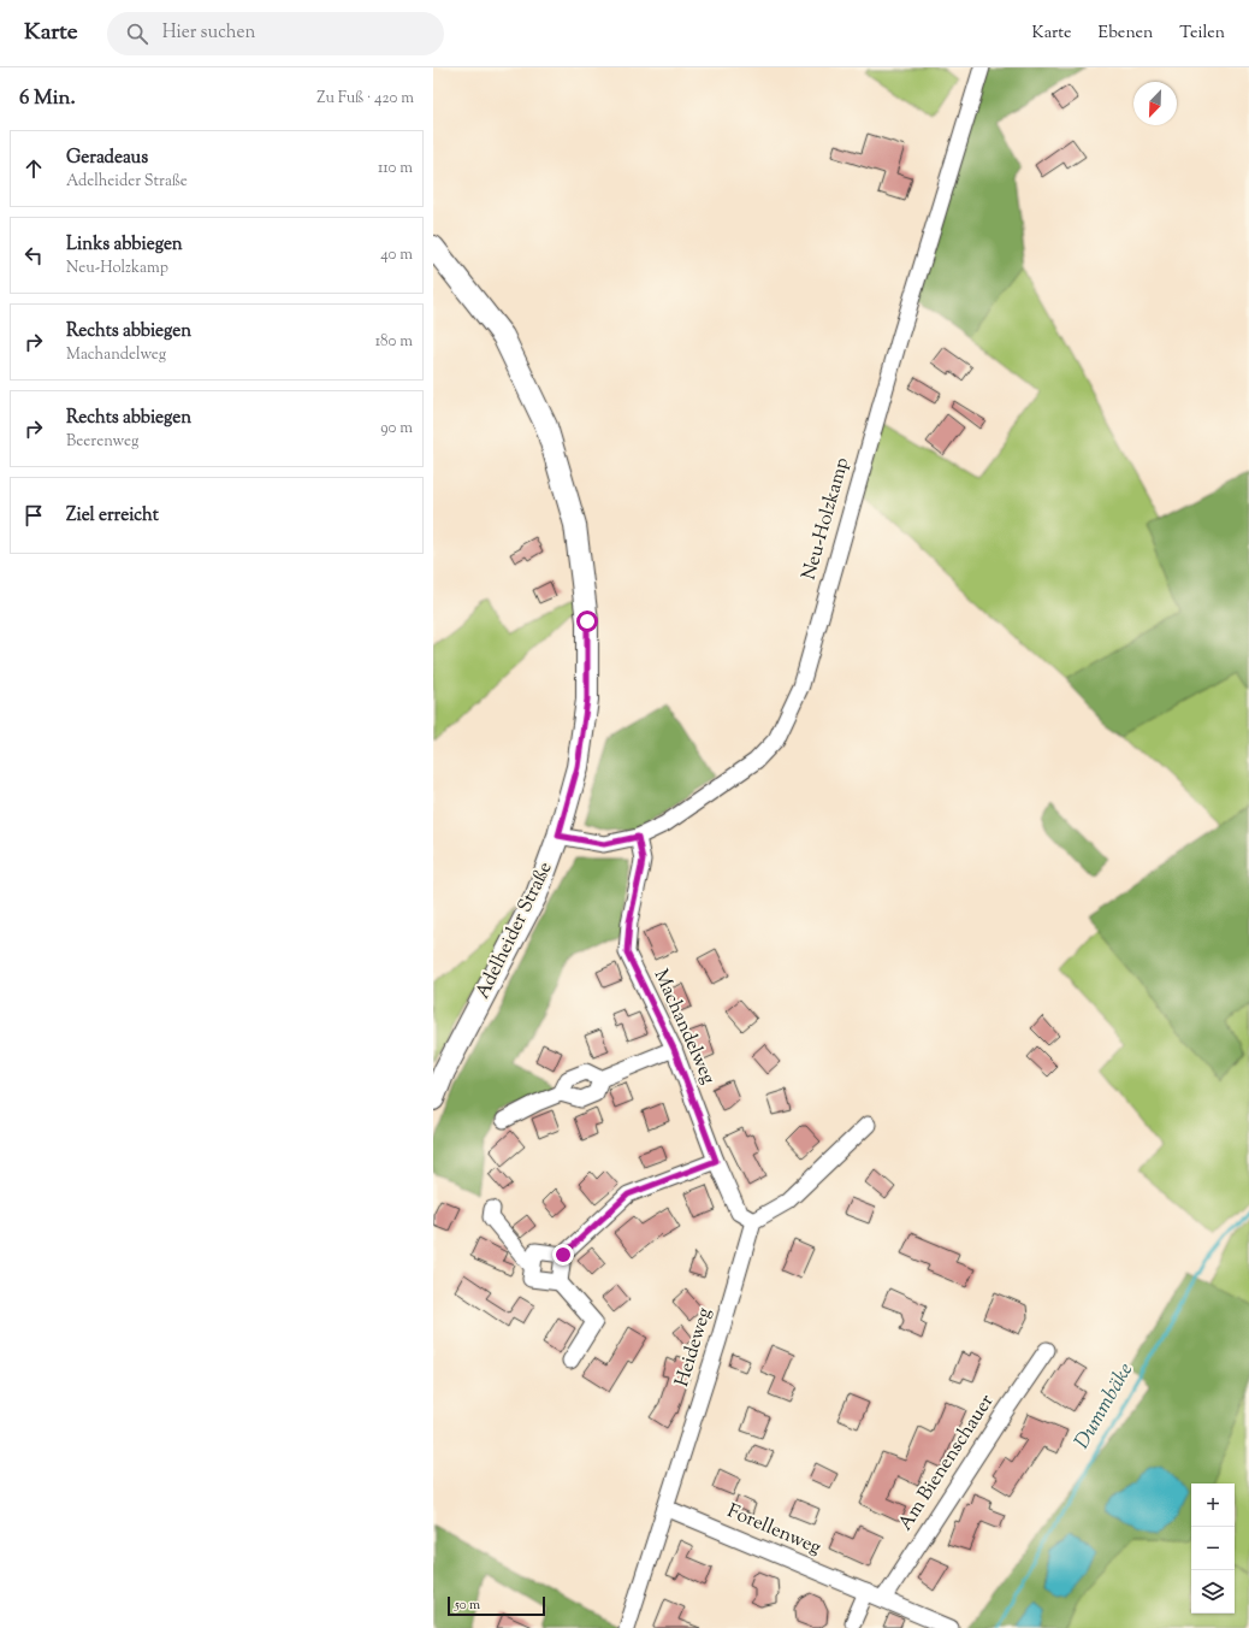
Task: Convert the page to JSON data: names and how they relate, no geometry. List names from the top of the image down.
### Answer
{
  "streets": {
    "street": [
      "Neu-Holzkamp",
      "Adelheider Straße",
      "Machandelweg",
      "Heideweg",
      "Am Bienenschauer",
      "Forellenweg"
    ]
  },
  "crossings": [
    ["Neu-Holzkamp", "Adelheider Straße"],
    ["Neu-Holzkamp", "Machandelweg"],
    ["Machandelweg", "Heideweg"],
    ["Heideweg", "Forellenweg"],
    ["Am Bienenschauer", "Forellenweg"]
  ],
  "water": ["Dummbäke"],
  "scale_bar": "50 m",
  "north": "bottom left",
  "page": {
    "header": "Karte",
    "search": "Hier suchen",
    "nav": ["Karte", "Ebenen", "Teilen"],
    "heading": ["6 Min.", "Zu Fuß · 420 m"],
    "list": [
      ["Geradeaus", "Adelheider Straße", "110 m"],
      ["Links abbiegen", "Neu-Holzkamp", "40 m"],
      ["Rechts abbiegen", "Machandelweg", "180 m"],
      ["Rechts abbiegen", "Beerenweg", "90 m"],
      "Ziel erreicht"
    ],
    "map_buttons": ["+", "−"],
    "scale": "50 m"
  }
}
